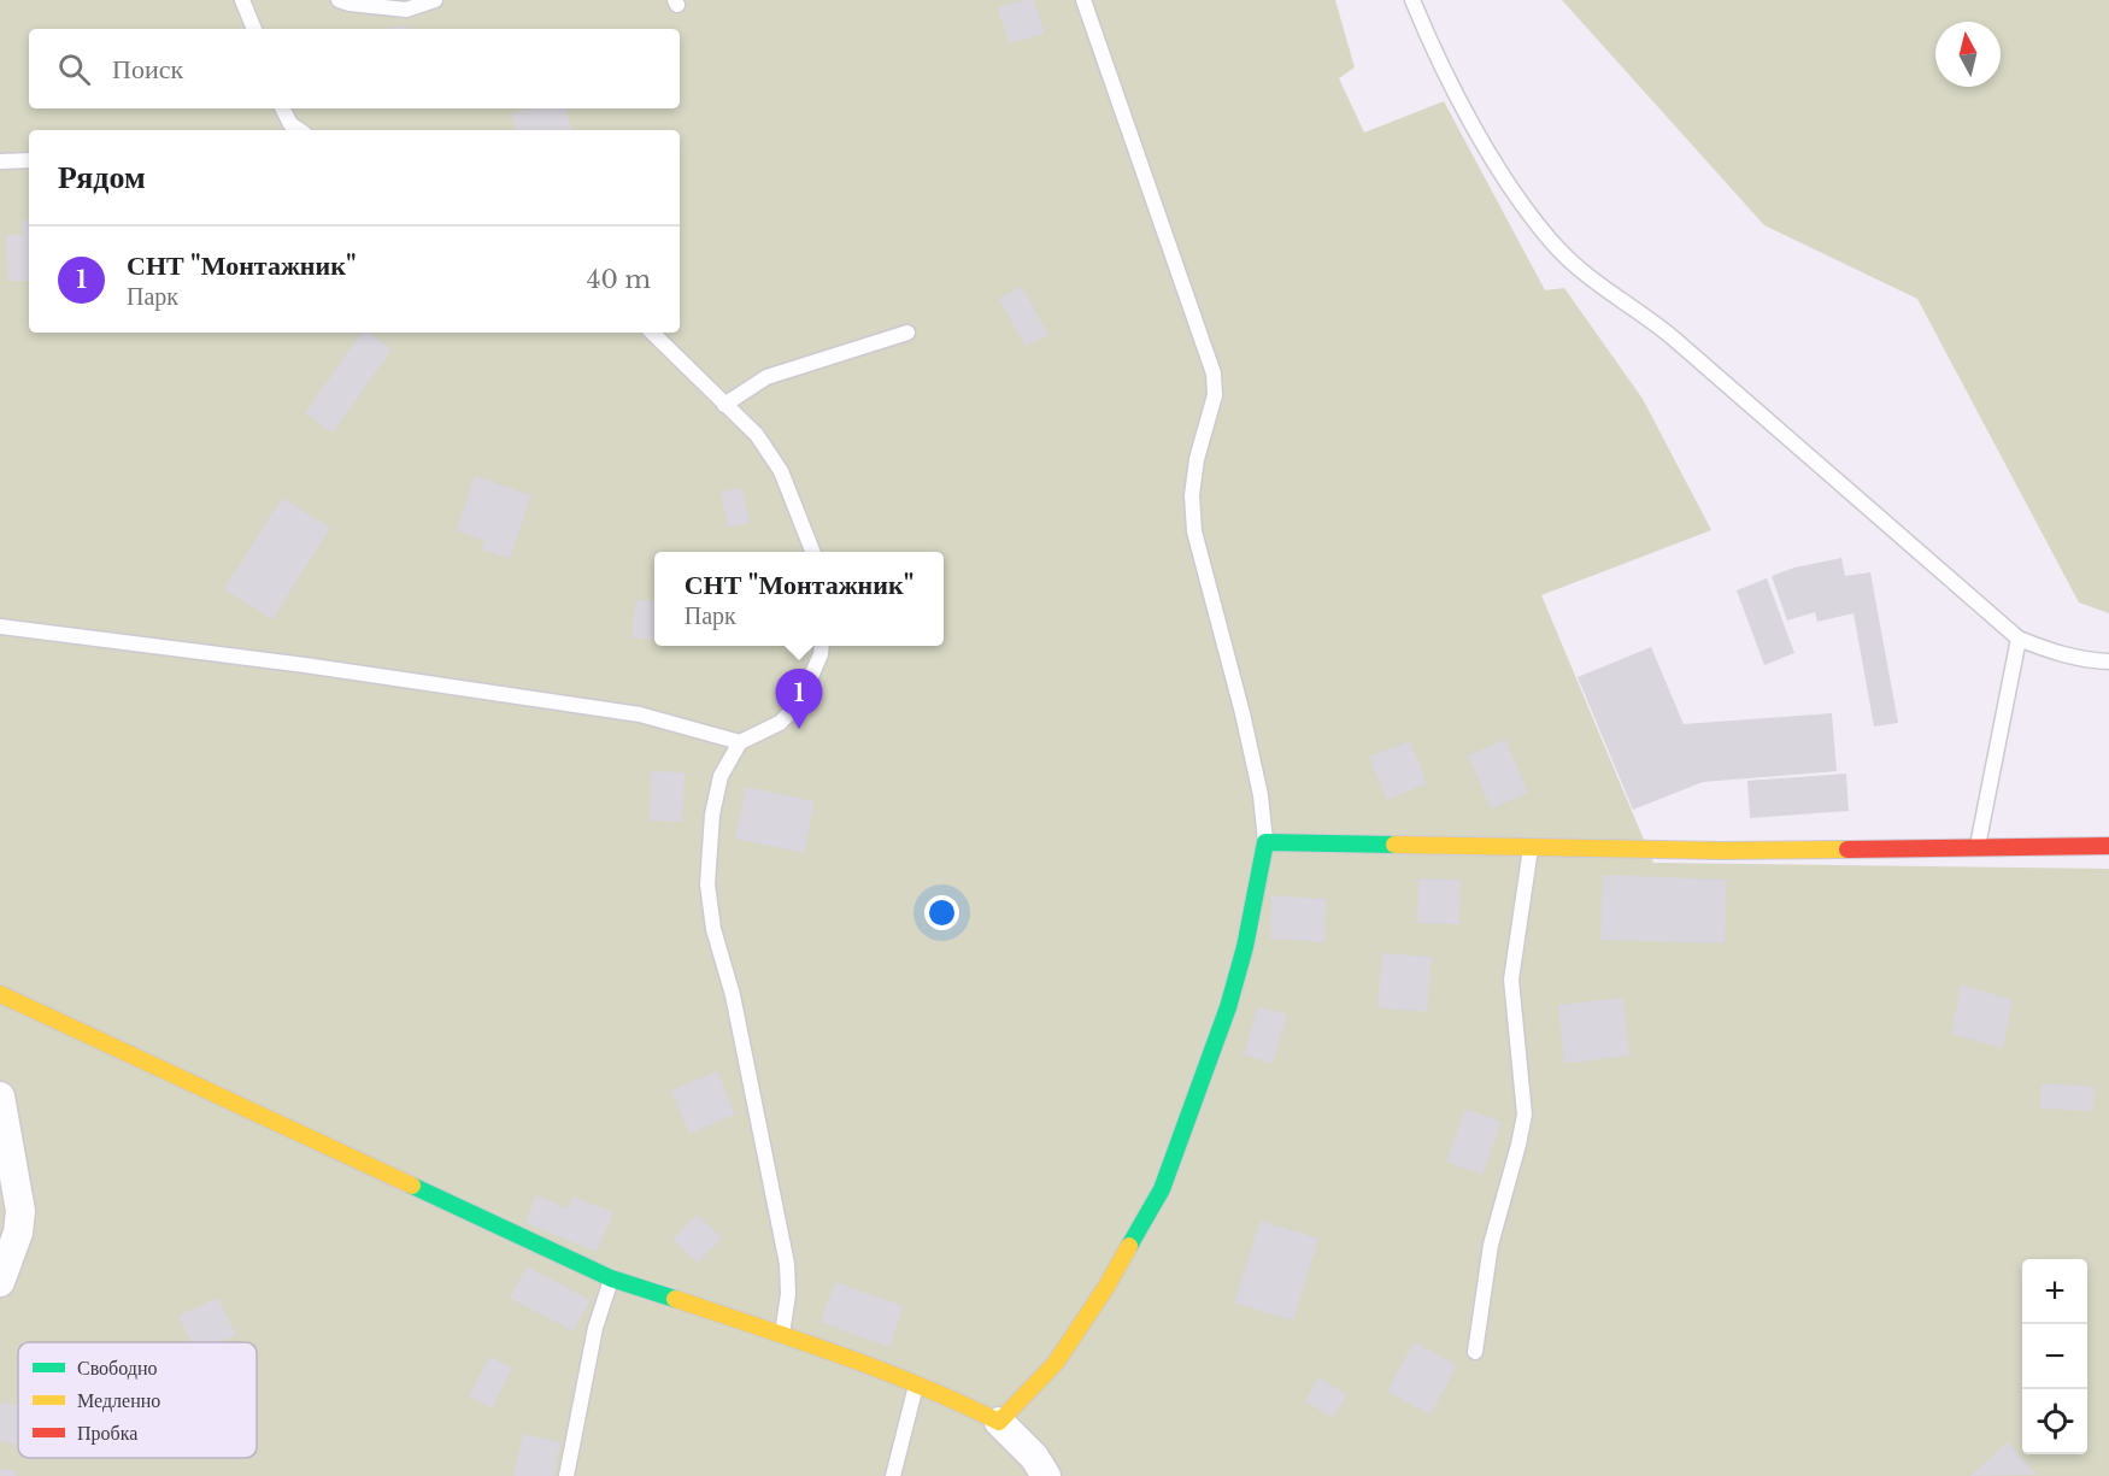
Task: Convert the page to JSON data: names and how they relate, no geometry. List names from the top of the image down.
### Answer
{
  "legend": ["Свободно", "Медленно", "Пробка"],
  "north": "top",
  "page": {
    "search": "Поиск",
    "heading": "Рядом",
    "list": [
      {
        "mark": "1",
        "name": "СНТ \"Монтажник\"",
        "note": "Парк",
        "value": "40 m"
      }
    ],
    "popup": ["СНТ \"Монтажник\"", "Парк"],
    "pins": "1",
    "map_buttons": ["+", "−"]
  }
}
